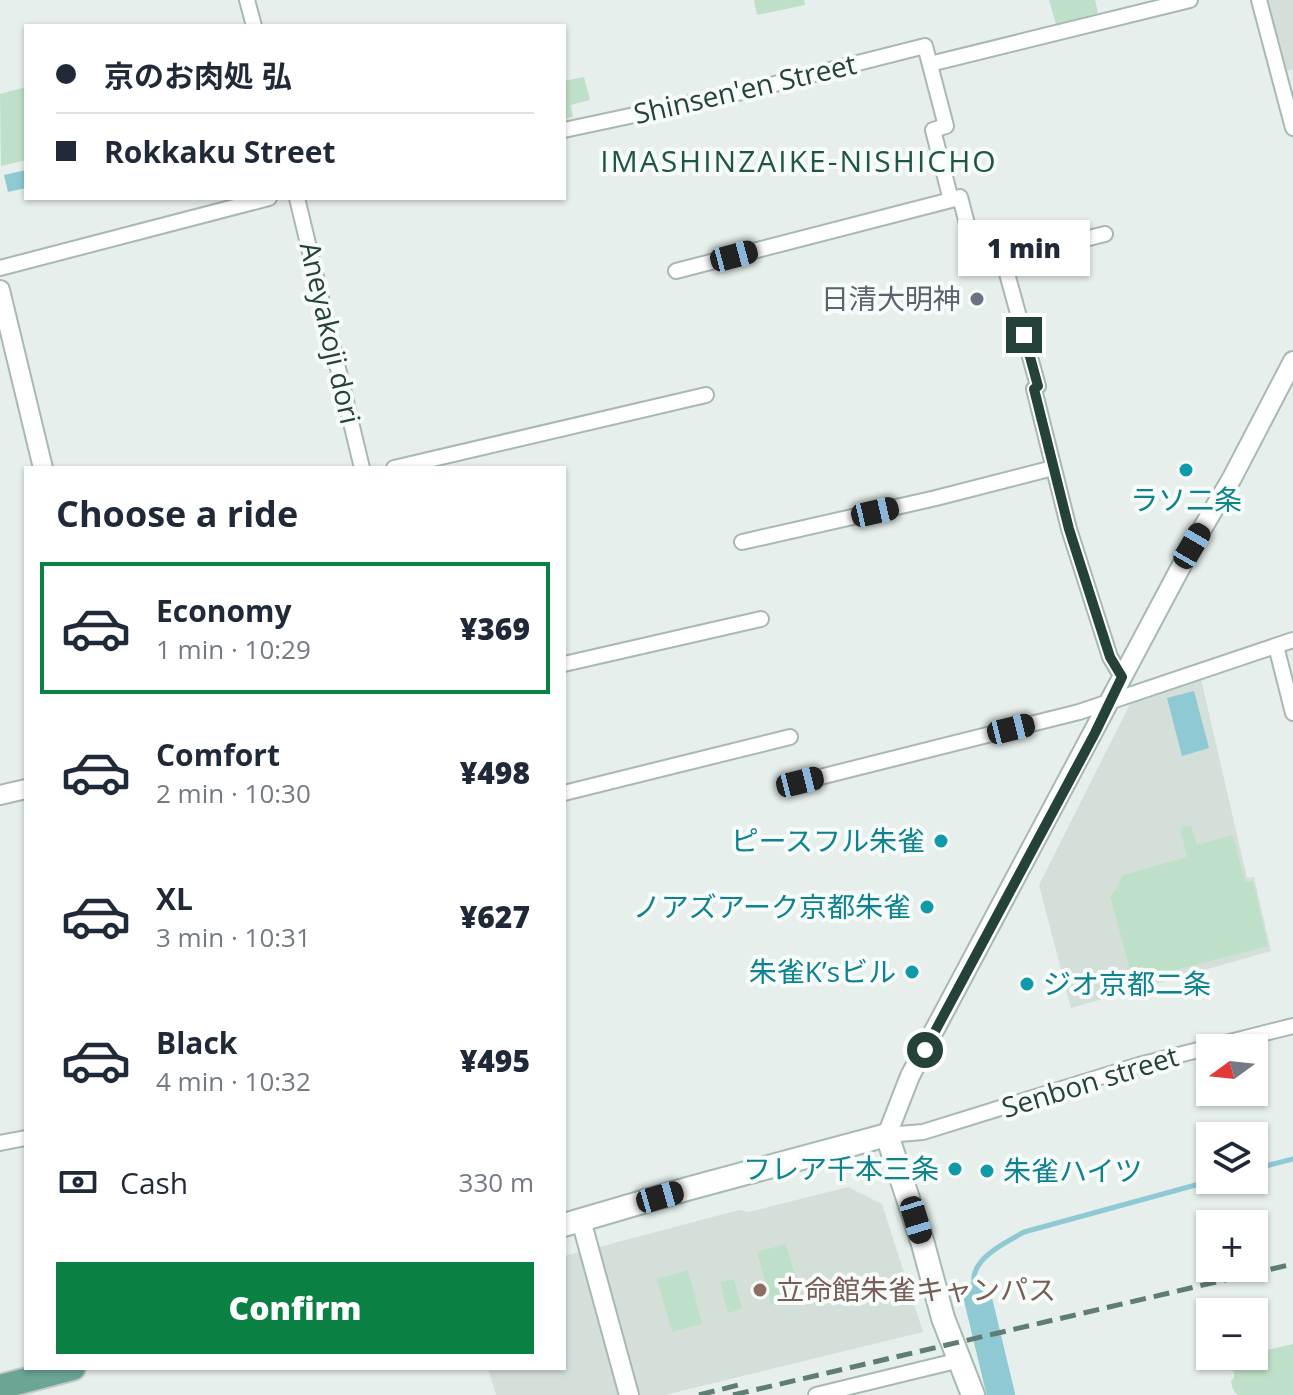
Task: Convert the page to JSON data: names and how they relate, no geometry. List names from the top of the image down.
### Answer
{
  "streets": {
    "street": ["Shinsen'en Street", "Aneyakoji dori", "Senbon street"]
  },
  "districts": ["IMASHINZAIKE-NISHICHO"],
  "places": [
    "日清大明神",
    "ラソ二条",
    "ピースフル朱雀",
    "ノアズアーク京都朱雀",
    "朱雀K’sビル",
    "ジオ京都二条",
    "フレア千本三条",
    "朱雀ハイツ",
    "立命館朱雀キャンパス"
  ],
  "north": "left",
  "page": {
    "banner": ["京のお肉処 弘", "Rokkaku Street"],
    "bubble": "1 min",
    "heading": "Choose a ride",
    "list": [
      {
        "name": "Economy",
        "note": "1 min · 10:29",
        "value": "¥369"
      },
      {
        "name": "Comfort",
        "note": "2 min · 10:30",
        "value": "¥498"
      },
      {
        "name": "XL",
        "note": "3 min · 10:31",
        "value": "¥627"
      },
      {
        "name": "Black",
        "note": "4 min · 10:32",
        "value": "¥495"
      }
    ],
    "map_buttons": ["+", "−"],
    "pay": ["Cash", "330 m"],
    "buttons": "Confirm"
  }
}
